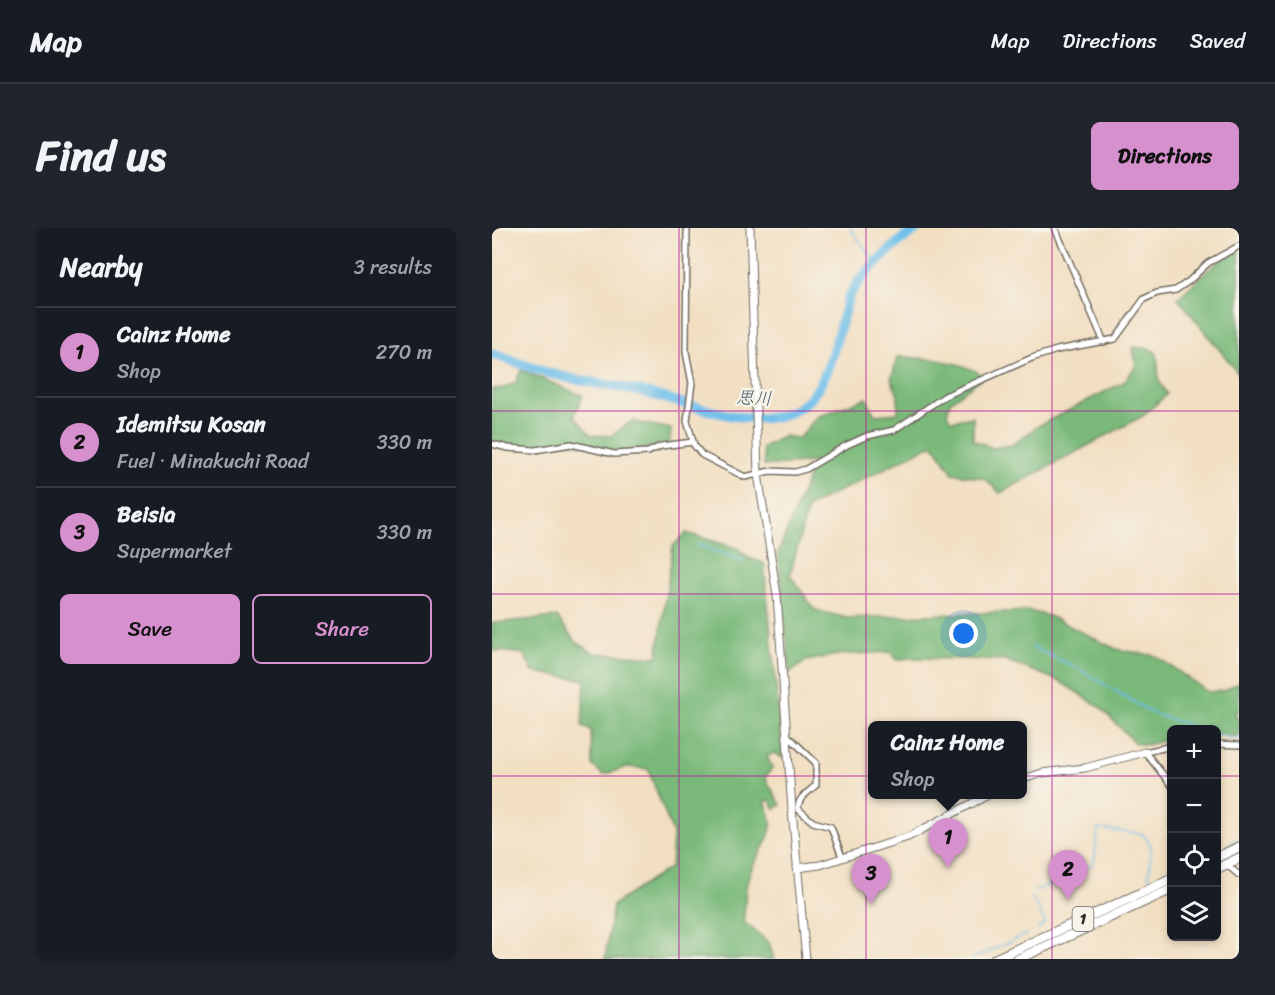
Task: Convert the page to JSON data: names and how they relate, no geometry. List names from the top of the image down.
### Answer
{
  "streets": {
    "highway": ["1"]
  },
  "water": ["思川"],
  "page": {
    "header": "Map",
    "nav": ["Map", "Directions", "Saved"],
    "title": "Find us",
    "buttons": [
      "Directions",
      ["Save", "Share"]
    ],
    "heading": ["Nearby", "3 results"],
    "list": [
      {
        "mark": "1",
        "name": "Cainz Home",
        "note": "Shop",
        "value": "270 m"
      },
      {
        "mark": "2",
        "name": "Idemitsu Kosan",
        "note": "Fuel · Minakuchi Road",
        "value": "330 m"
      },
      {
        "mark": "3",
        "name": "Beisia",
        "note": "Supermarket",
        "value": "330 m"
      }
    ],
    "popup": ["Cainz Home", "Shop"],
    "map_buttons": ["+", "−"],
    "pins": ["1", "2", "3"]
  }
}
